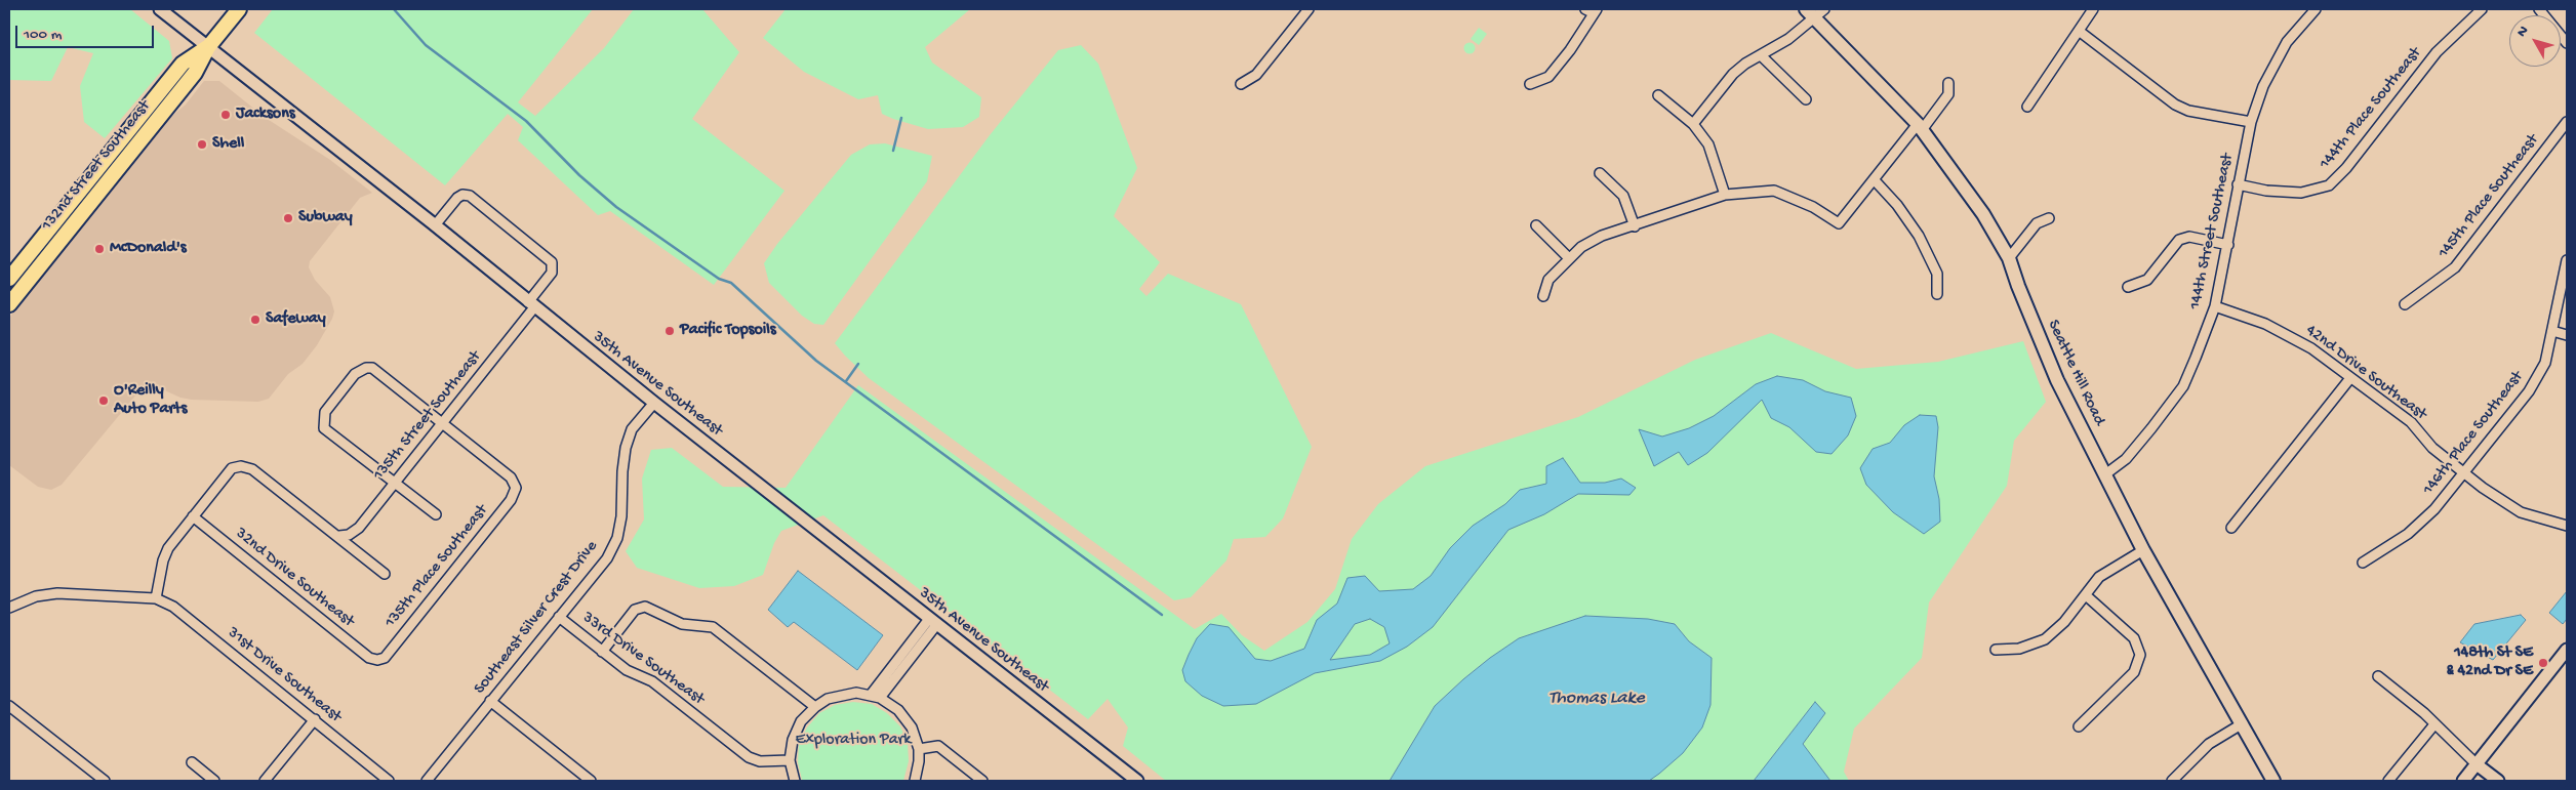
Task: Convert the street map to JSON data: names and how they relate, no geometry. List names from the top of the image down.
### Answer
{
  "streets": {
    "main road": ["132nd Street Southeast", "Seattle Hill Road"],
    "street": [
      "144th Place Southeast",
      "145th Place Southeast",
      "144th Street Southeast",
      "42nd Drive Southeast",
      "35th Avenue Southeast",
      "135th Street Southeast",
      "146th Place Southeast",
      "135th Place Southeast",
      "32nd Drive Southeast",
      "Southeast Silver Crest Drive",
      "33rd Drive Southeast",
      "31st Drive Southeast"
    ]
  },
  "crossings": [
    ["144th Place Southeast", "144th Street Southeast"],
    ["132nd Street Southeast", "35th Avenue Southeast"],
    ["144th Street Southeast", "Seattle Hill Road"],
    ["144th Street Southeast", "42nd Drive Southeast"],
    ["42nd Drive Southeast", "146th Place Southeast"],
    ["35th Avenue Southeast", "135th Street Southeast"],
    ["35th Avenue Southeast", "Southeast Silver Crest Drive"],
    ["135th Street Southeast", "135th Place Southeast"],
    ["135th Place Southeast", "32nd Drive Southeast"],
    ["Southeast Silver Crest Drive", "33rd Drive Southeast"]
  ],
  "water": ["Thomas Lake"],
  "parks": ["Exploration Park"],
  "places": [
    "Jacksons",
    "Shell",
    "Subway",
    "McDonald's",
    "Safeway",
    "Pacific Topsoils",
    "O'Reilly Auto Parts",
    "148th St SE & 42nd Dr SE"
  ],
  "scale_bar": "100 m",
  "north": "top left"
}
